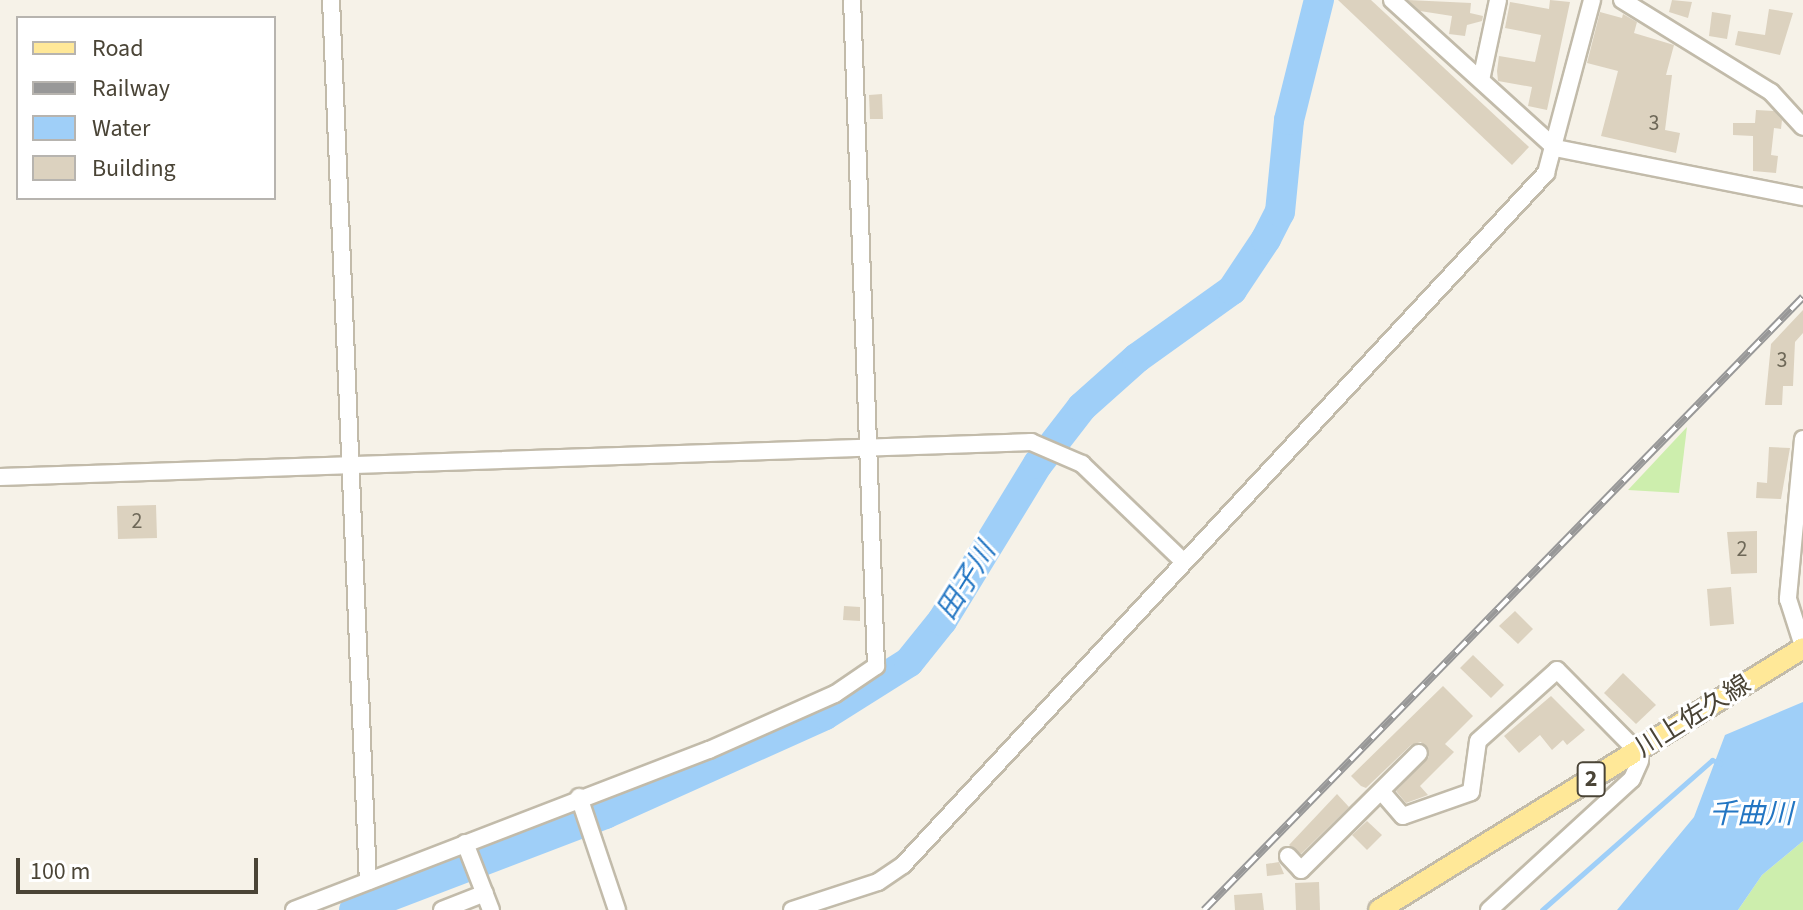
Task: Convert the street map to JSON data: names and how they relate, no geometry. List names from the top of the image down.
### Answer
{
  "streets": {
    "main road": ["川上佐久線", "2"]
  },
  "water": ["田子川", "千曲川"],
  "house_numbers": [
    "3",
    "3",
    "2",
    "2"
  ],
  "legend": [
    "Road",
    "Railway",
    "Water",
    "Building"
  ],
  "scale_bar": "100 m"
}
